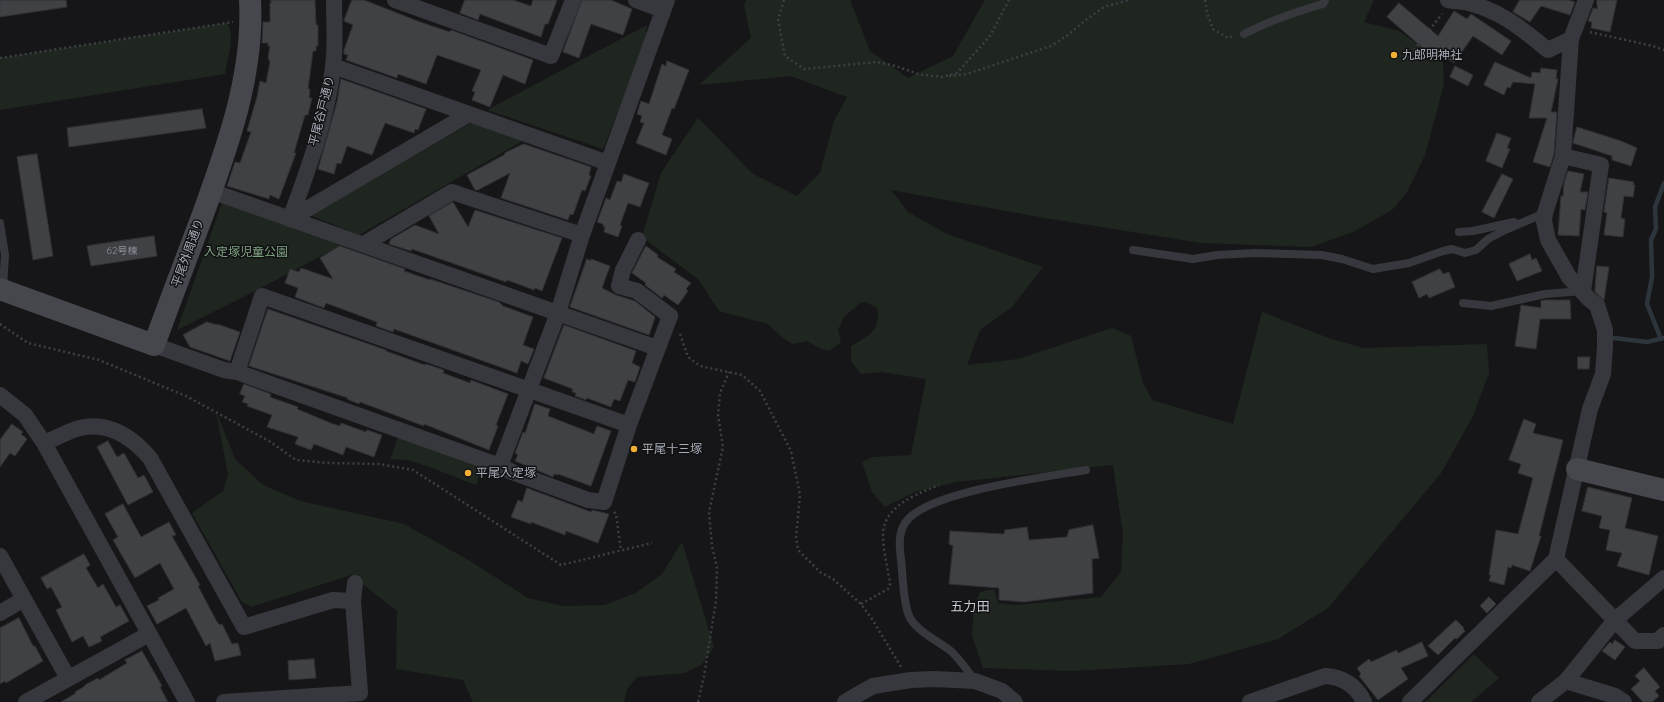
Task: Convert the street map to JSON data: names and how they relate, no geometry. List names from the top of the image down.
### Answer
{
  "streets": {
    "street": ["平尾谷戸通り", "平尾外周通り"]
  },
  "districts": ["五力田"],
  "parks": ["入定塚児童公園"],
  "places": ["九郎明神社", "平尾十三塚", "平尾入定塚"],
  "house_numbers": ["62号棟"]
}
